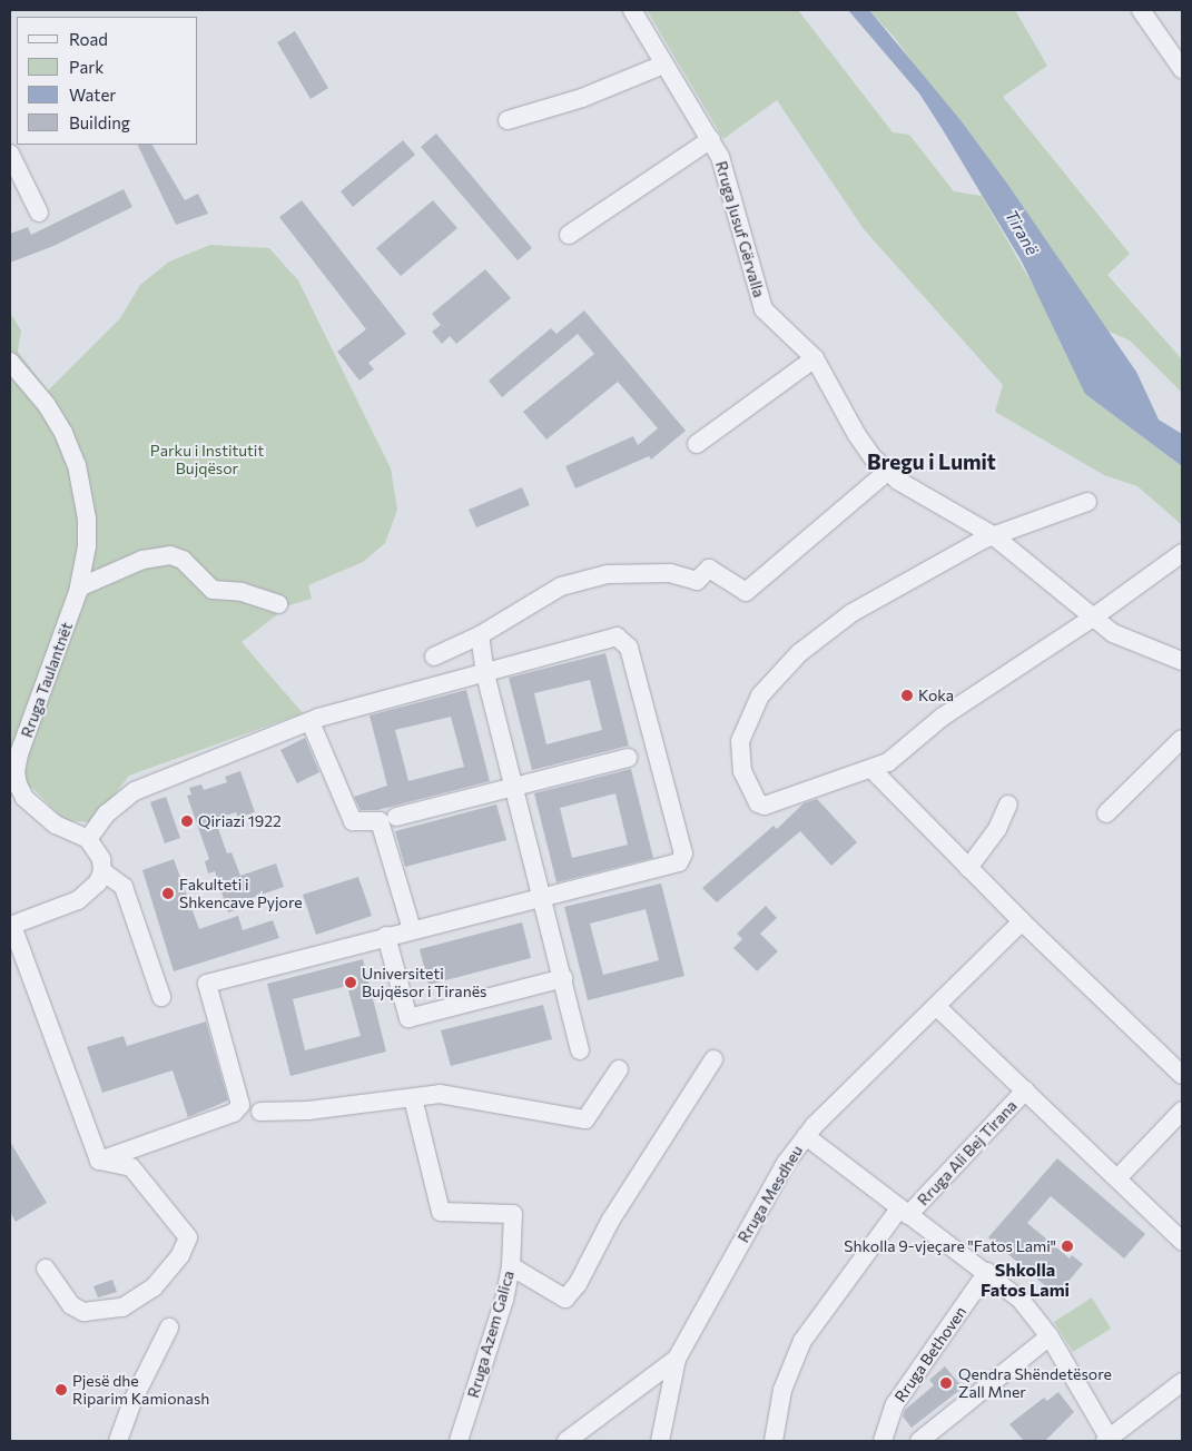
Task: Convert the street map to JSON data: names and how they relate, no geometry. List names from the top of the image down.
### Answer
{
  "streets": {
    "street": [
      "Rruga Jusuf Gërvalla",
      "Rruga Taulantnët",
      "Rruga Ali Bej Tirana",
      "Rruga Mesdheu",
      "Rruga Azem Galica",
      "Rruga Bethoven"
    ]
  },
  "districts": ["Bregu i Lumit", "Shkolla Fatos Lami"],
  "water": ["Tiranë"],
  "parks": ["Parku i Institutit Bujqësor"],
  "places": [
    "Koka",
    "Qiriazi 1922",
    "Fakulteti i Shkencave Pyjore",
    "Universiteti Bujqësor i Tiranës",
    "Shkolla 9-vjeçare \"Fatos Lami\"",
    "Qendra Shëndetësore Zall Mner",
    "Pjesë dhe Riparim Kamionash"
  ],
  "legend": [
    "Road",
    "Park",
    "Water",
    "Building"
  ]
}
